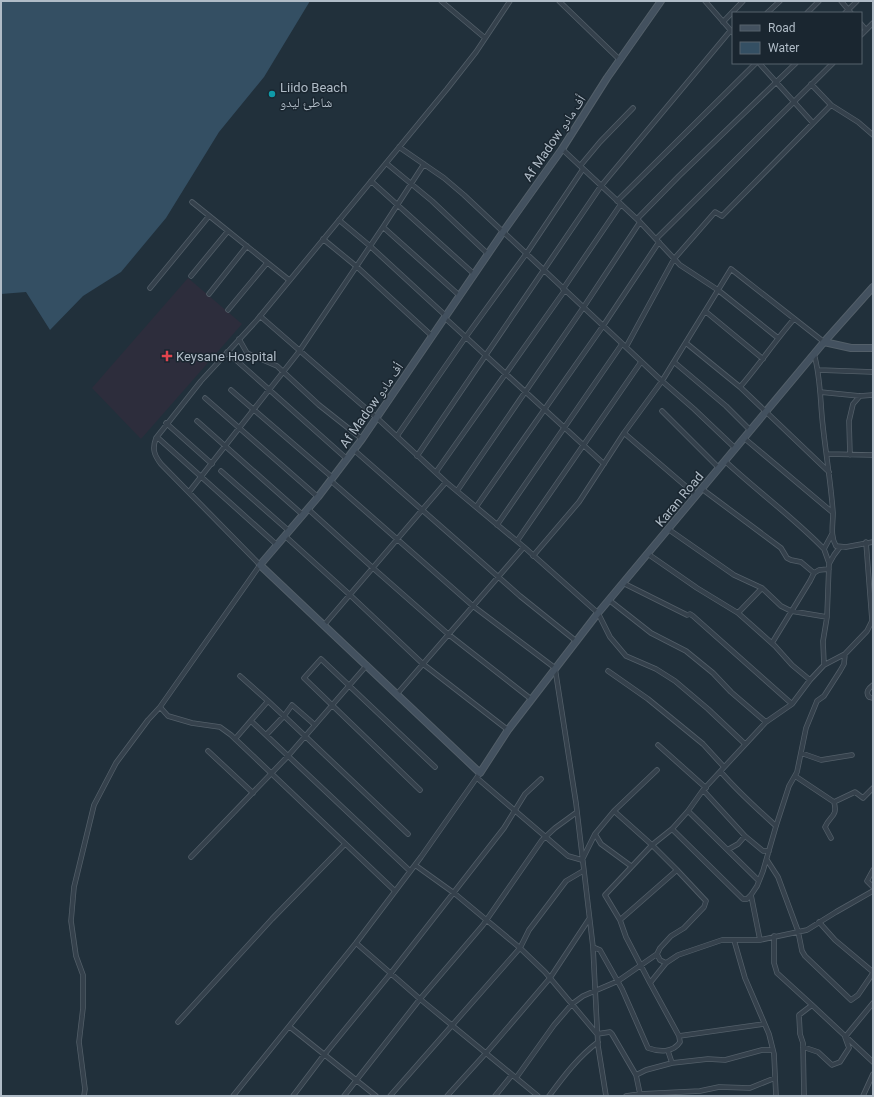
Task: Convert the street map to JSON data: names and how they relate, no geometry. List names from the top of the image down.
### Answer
{
  "streets": {
    "street": ["Af Madow أف مادو", "Karan Road"]
  },
  "places": {
    "other": ["Liido Beach شاطئ ليدو"],
    "health": ["Keysane Hospital"]
  },
  "legend": ["Road", "Water"]
}
